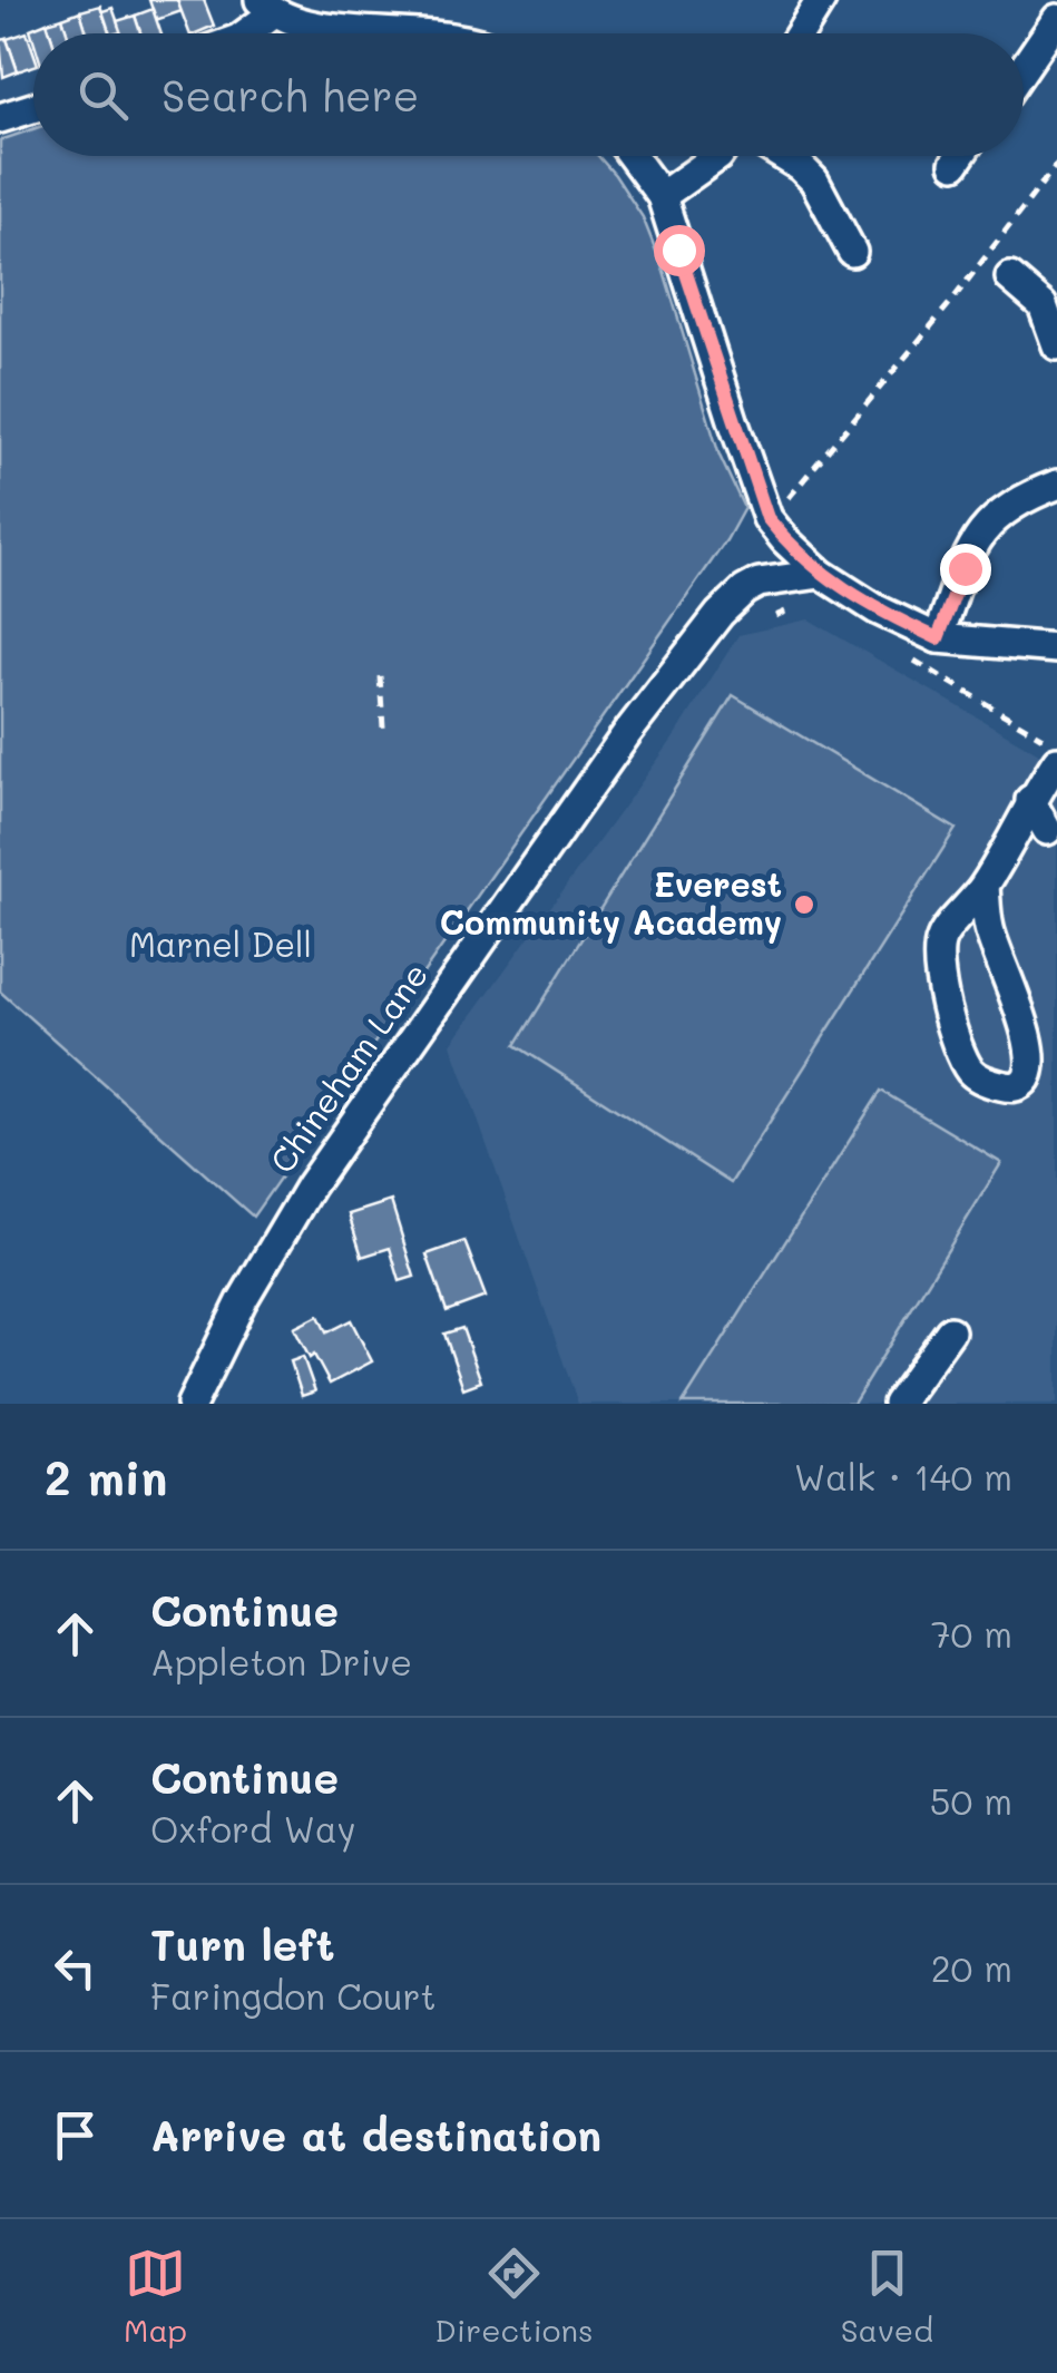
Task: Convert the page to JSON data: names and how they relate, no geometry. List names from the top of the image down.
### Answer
{
  "streets": {
    "street": ["Chineham Lane"]
  },
  "parks": ["Marnel Dell"],
  "places": ["Everest Community Academy"],
  "page": {
    "search": "Search here",
    "heading": ["2 min", "Walk · 140 m"],
    "list": [
      ["Continue", "Appleton Drive", "70 m"],
      ["Continue", "Oxford Way", "50 m"],
      ["Turn left", "Faringdon Court", "20 m"],
      "Arrive at destination"
    ],
    "nav": ["Map", "Directions", "Saved"]
  }
}
